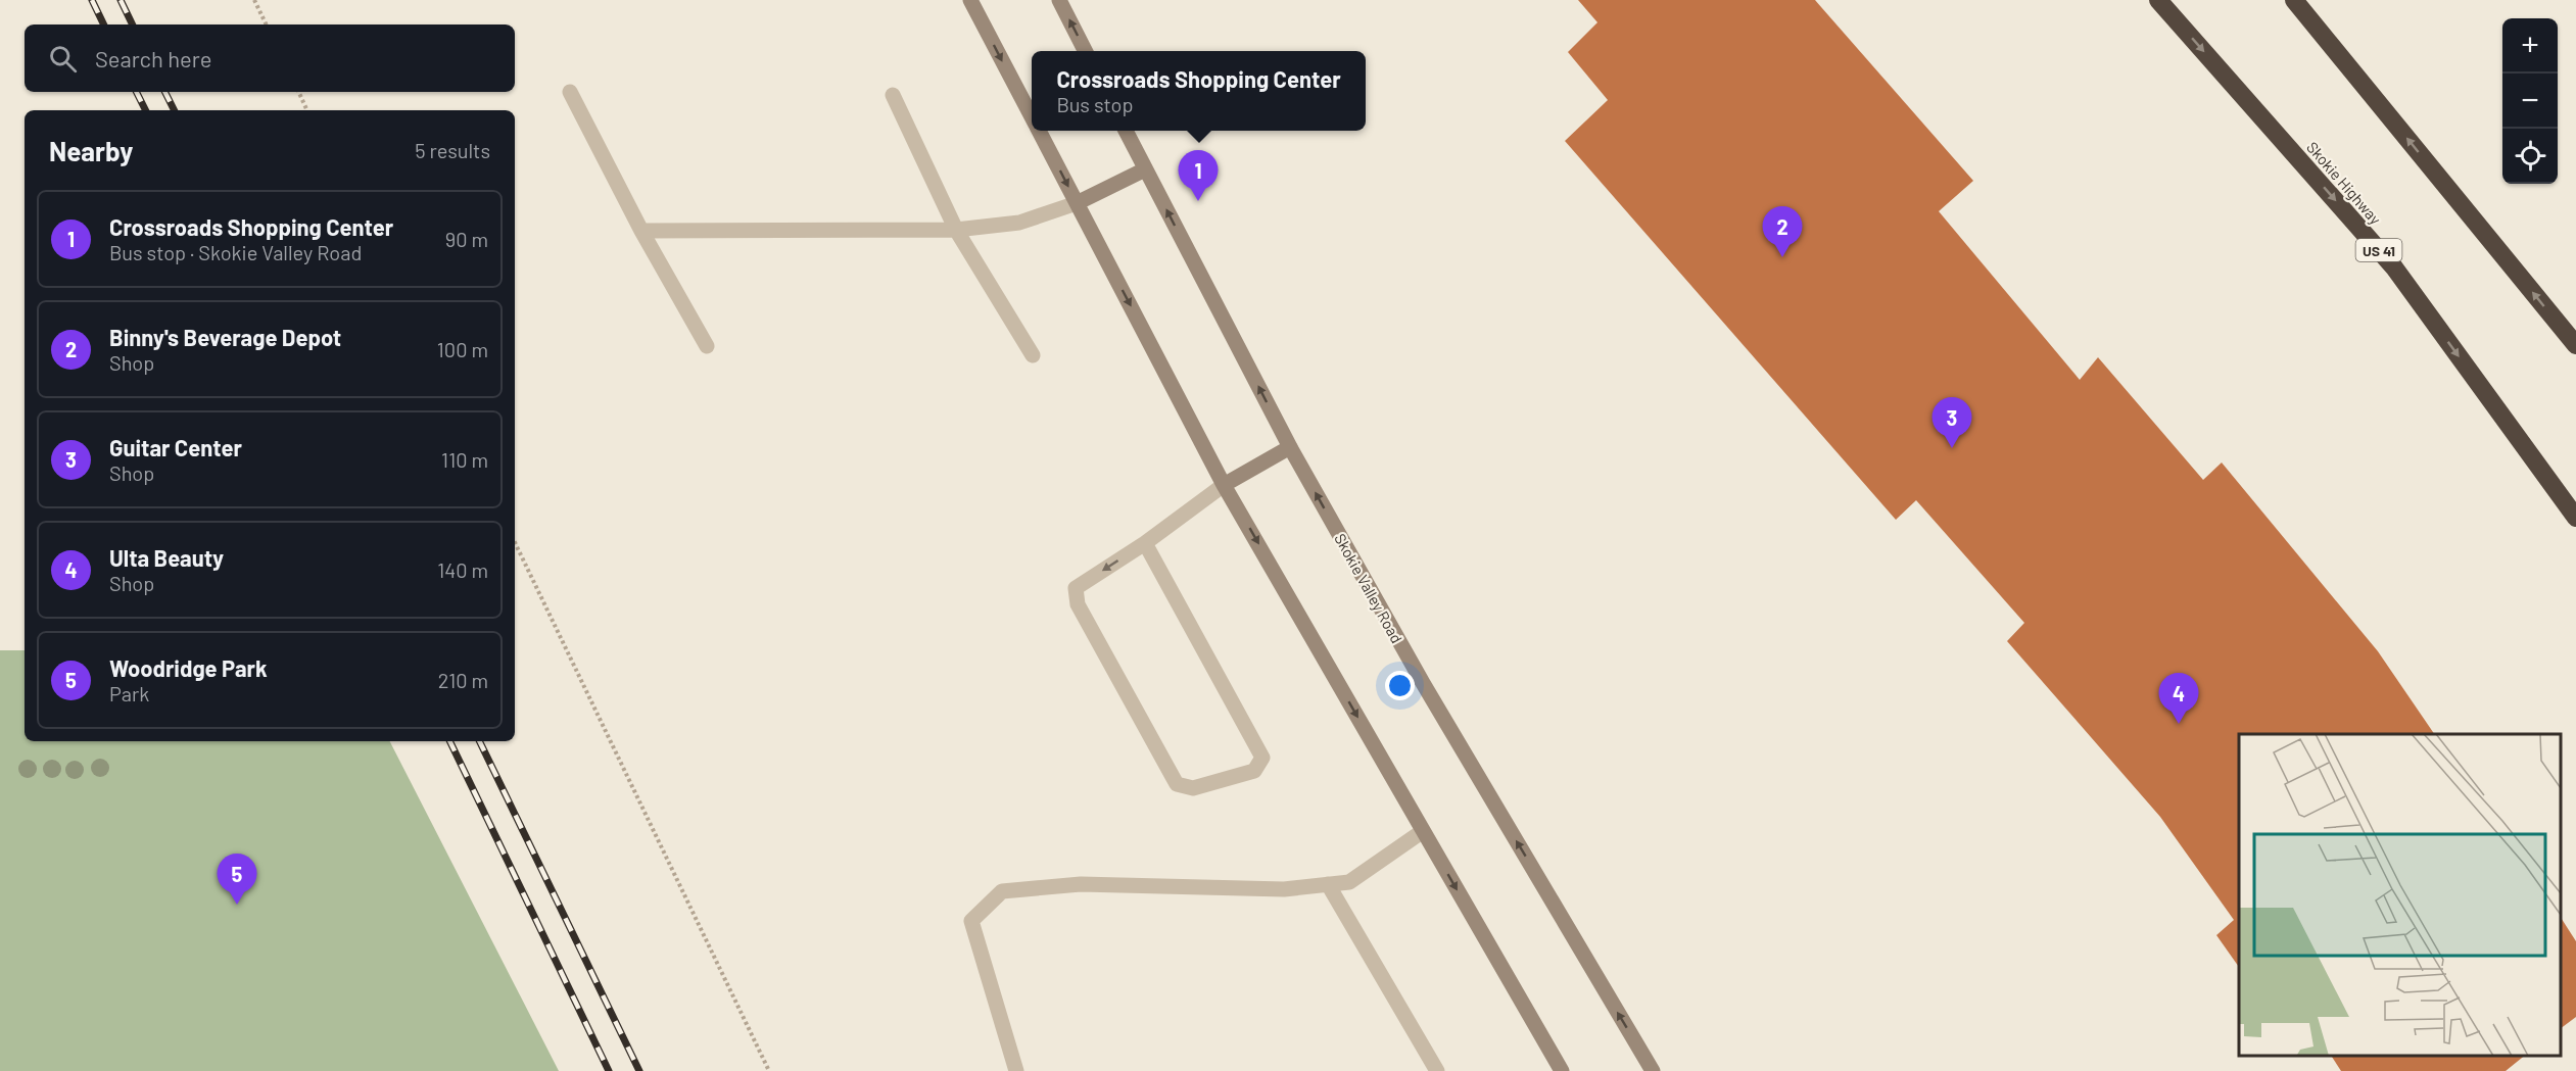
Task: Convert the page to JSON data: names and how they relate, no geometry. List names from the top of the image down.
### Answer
{
  "streets": {
    "highway": ["Skokie Highway", "US 41"],
    "main road": ["Skokie Valley Road"]
  },
  "page": {
    "map_buttons": ["+", "−"],
    "search": "Search here",
    "popup": ["Crossroads Shopping Center", "Bus stop"],
    "heading": ["Nearby", "5 results"],
    "pins": [
      "1",
      "2",
      "3",
      "4",
      "5"
    ],
    "list": [
      {
        "mark": "1",
        "name": "Crossroads Shopping Center",
        "note": "Bus stop · Skokie Valley Road",
        "value": "90 m"
      },
      {
        "mark": "2",
        "name": "Binny's Beverage Depot",
        "note": "Shop",
        "value": "100 m"
      },
      {
        "mark": "3",
        "name": "Guitar Center",
        "note": "Shop",
        "value": "110 m"
      },
      {
        "mark": "4",
        "name": "Ulta Beauty",
        "note": "Shop",
        "value": "140 m"
      },
      {
        "mark": "5",
        "name": "Woodridge Park",
        "note": "Park",
        "value": "210 m"
      }
    ]
  }
}
